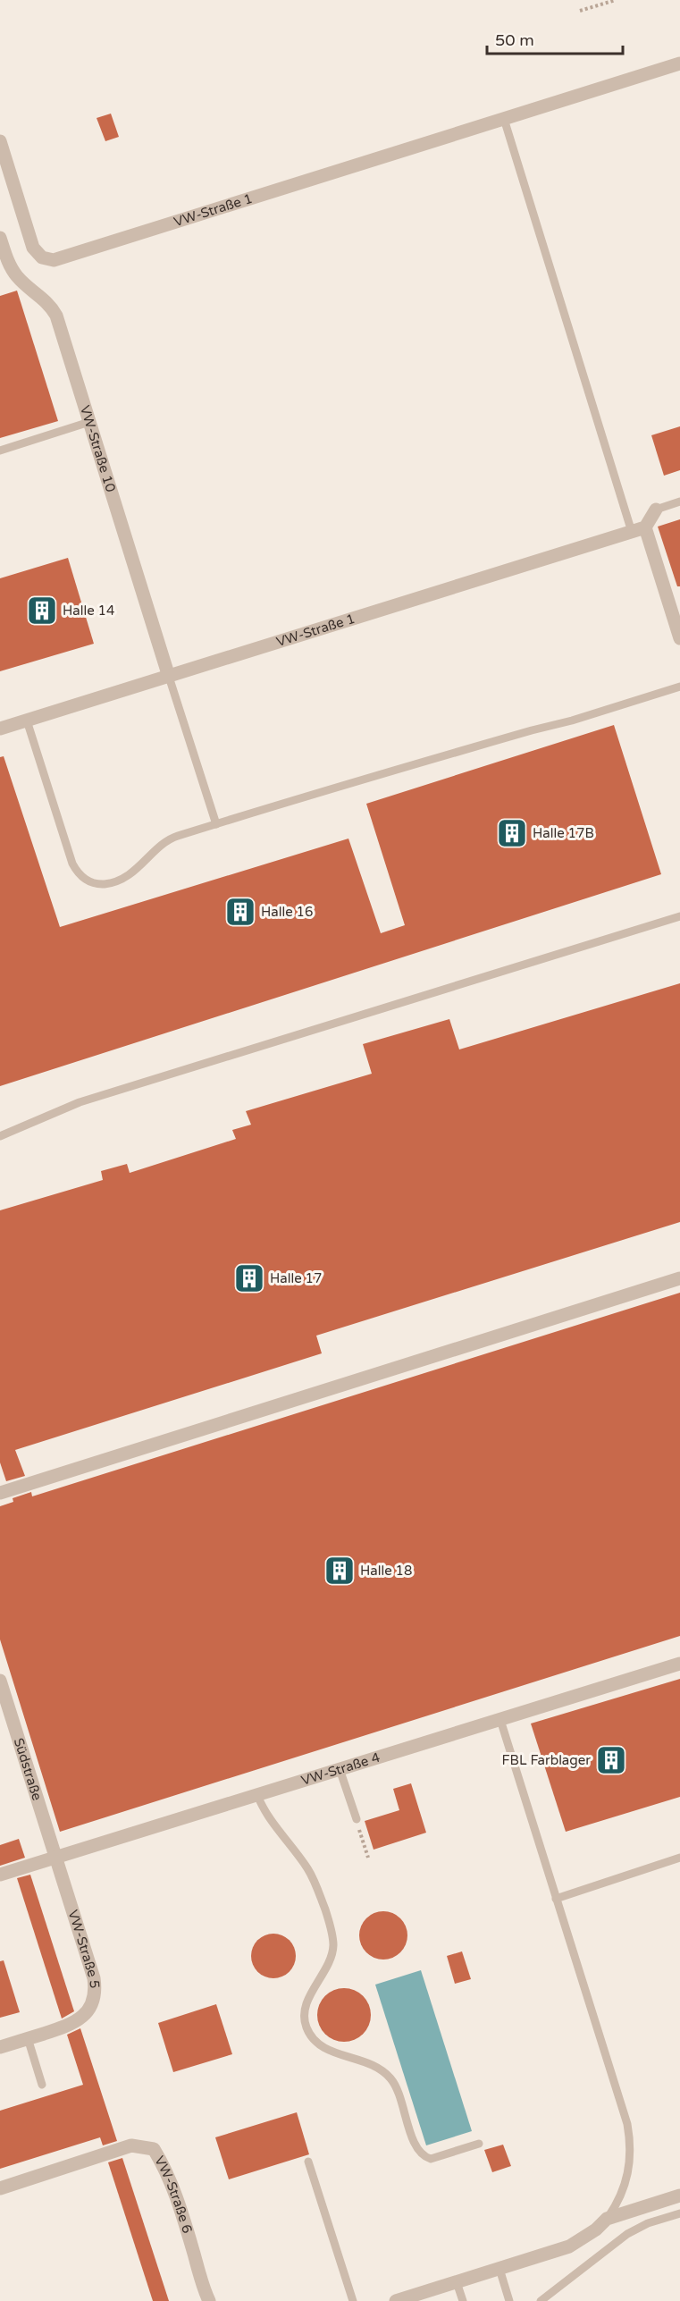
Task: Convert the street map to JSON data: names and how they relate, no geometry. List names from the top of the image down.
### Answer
{
  "streets": {
    "street": [
      "VW-Straße 1",
      "VW-Straße 10",
      "Südstraße",
      "VW-Straße 4",
      "VW-Straße 5",
      "VW-Straße 6"
    ]
  },
  "crossings": [
    ["VW-Straße 1", "VW-Straße 10"],
    ["Südstraße", "VW-Straße 4"],
    ["Südstraße", "VW-Straße 5"],
    ["VW-Straße 4", "VW-Straße 5"]
  ],
  "places": {
    "building": [
      "Halle 14",
      "Halle 17B",
      "Halle 16",
      "Halle 17",
      "Halle 18",
      "FBL Farblager"
    ]
  },
  "scale_bar": "50 m"
}
